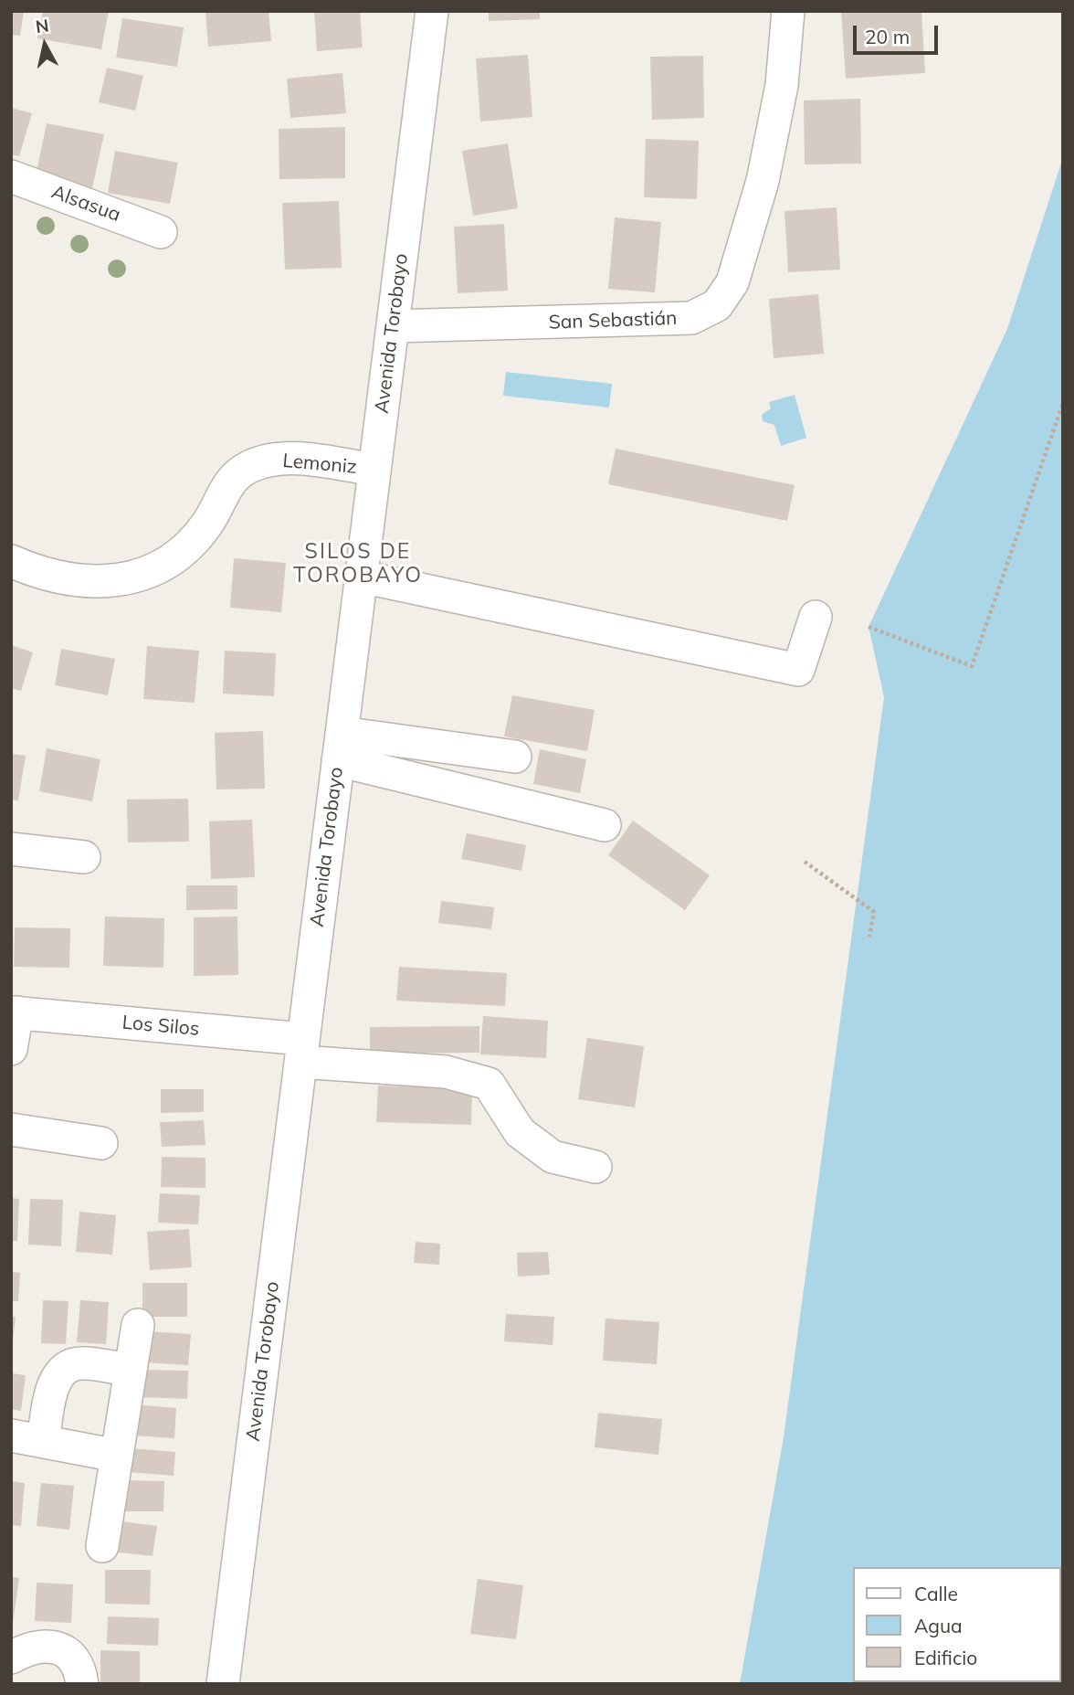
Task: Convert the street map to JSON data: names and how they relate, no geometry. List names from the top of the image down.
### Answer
{
  "streets": {
    "street": [
      "Alsasua",
      "San Sebastián",
      "Avenida Torobayo",
      "Lemoniz",
      "Los Silos"
    ]
  },
  "crossings": [
    ["San Sebastián", "Avenida Torobayo"],
    ["Avenida Torobayo", "Lemoniz"],
    ["Avenida Torobayo", "Los Silos"]
  ],
  "districts": ["SILOS DE TOROBAYO"],
  "legend": ["Calle", "Agua", "Edificio"],
  "scale_bar": "20 m",
  "north": "top"
}
